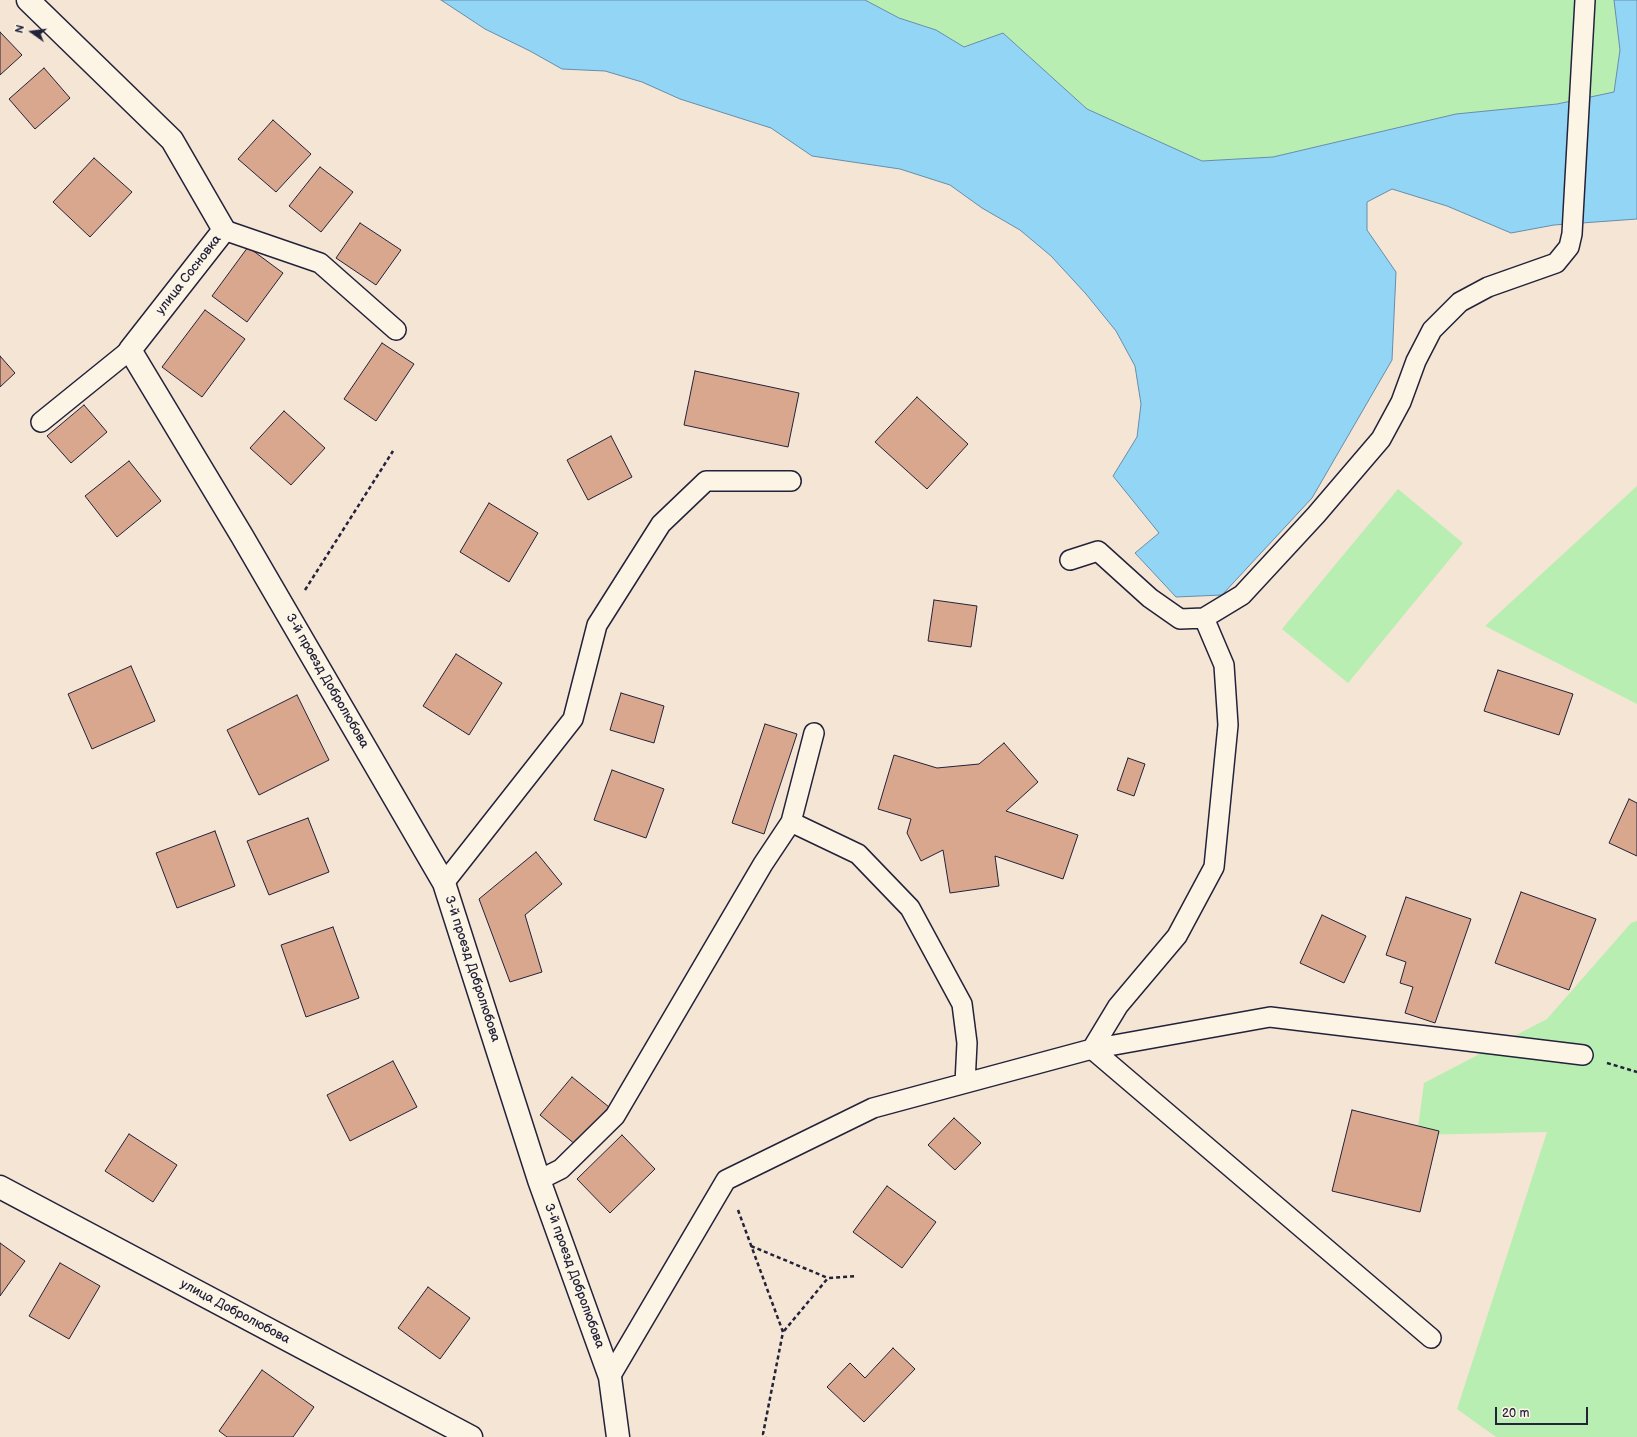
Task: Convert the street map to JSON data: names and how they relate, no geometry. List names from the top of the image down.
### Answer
{
  "streets": {
    "street": ["улица Сосновка", "3-й проезд Добролюбова", "улица Добролюбова"]
  },
  "crossings": [
    ["улица Сосновка", "3-й проезд Добролюбова"]
  ],
  "scale_bar": "20 m",
  "north": "left"
}
